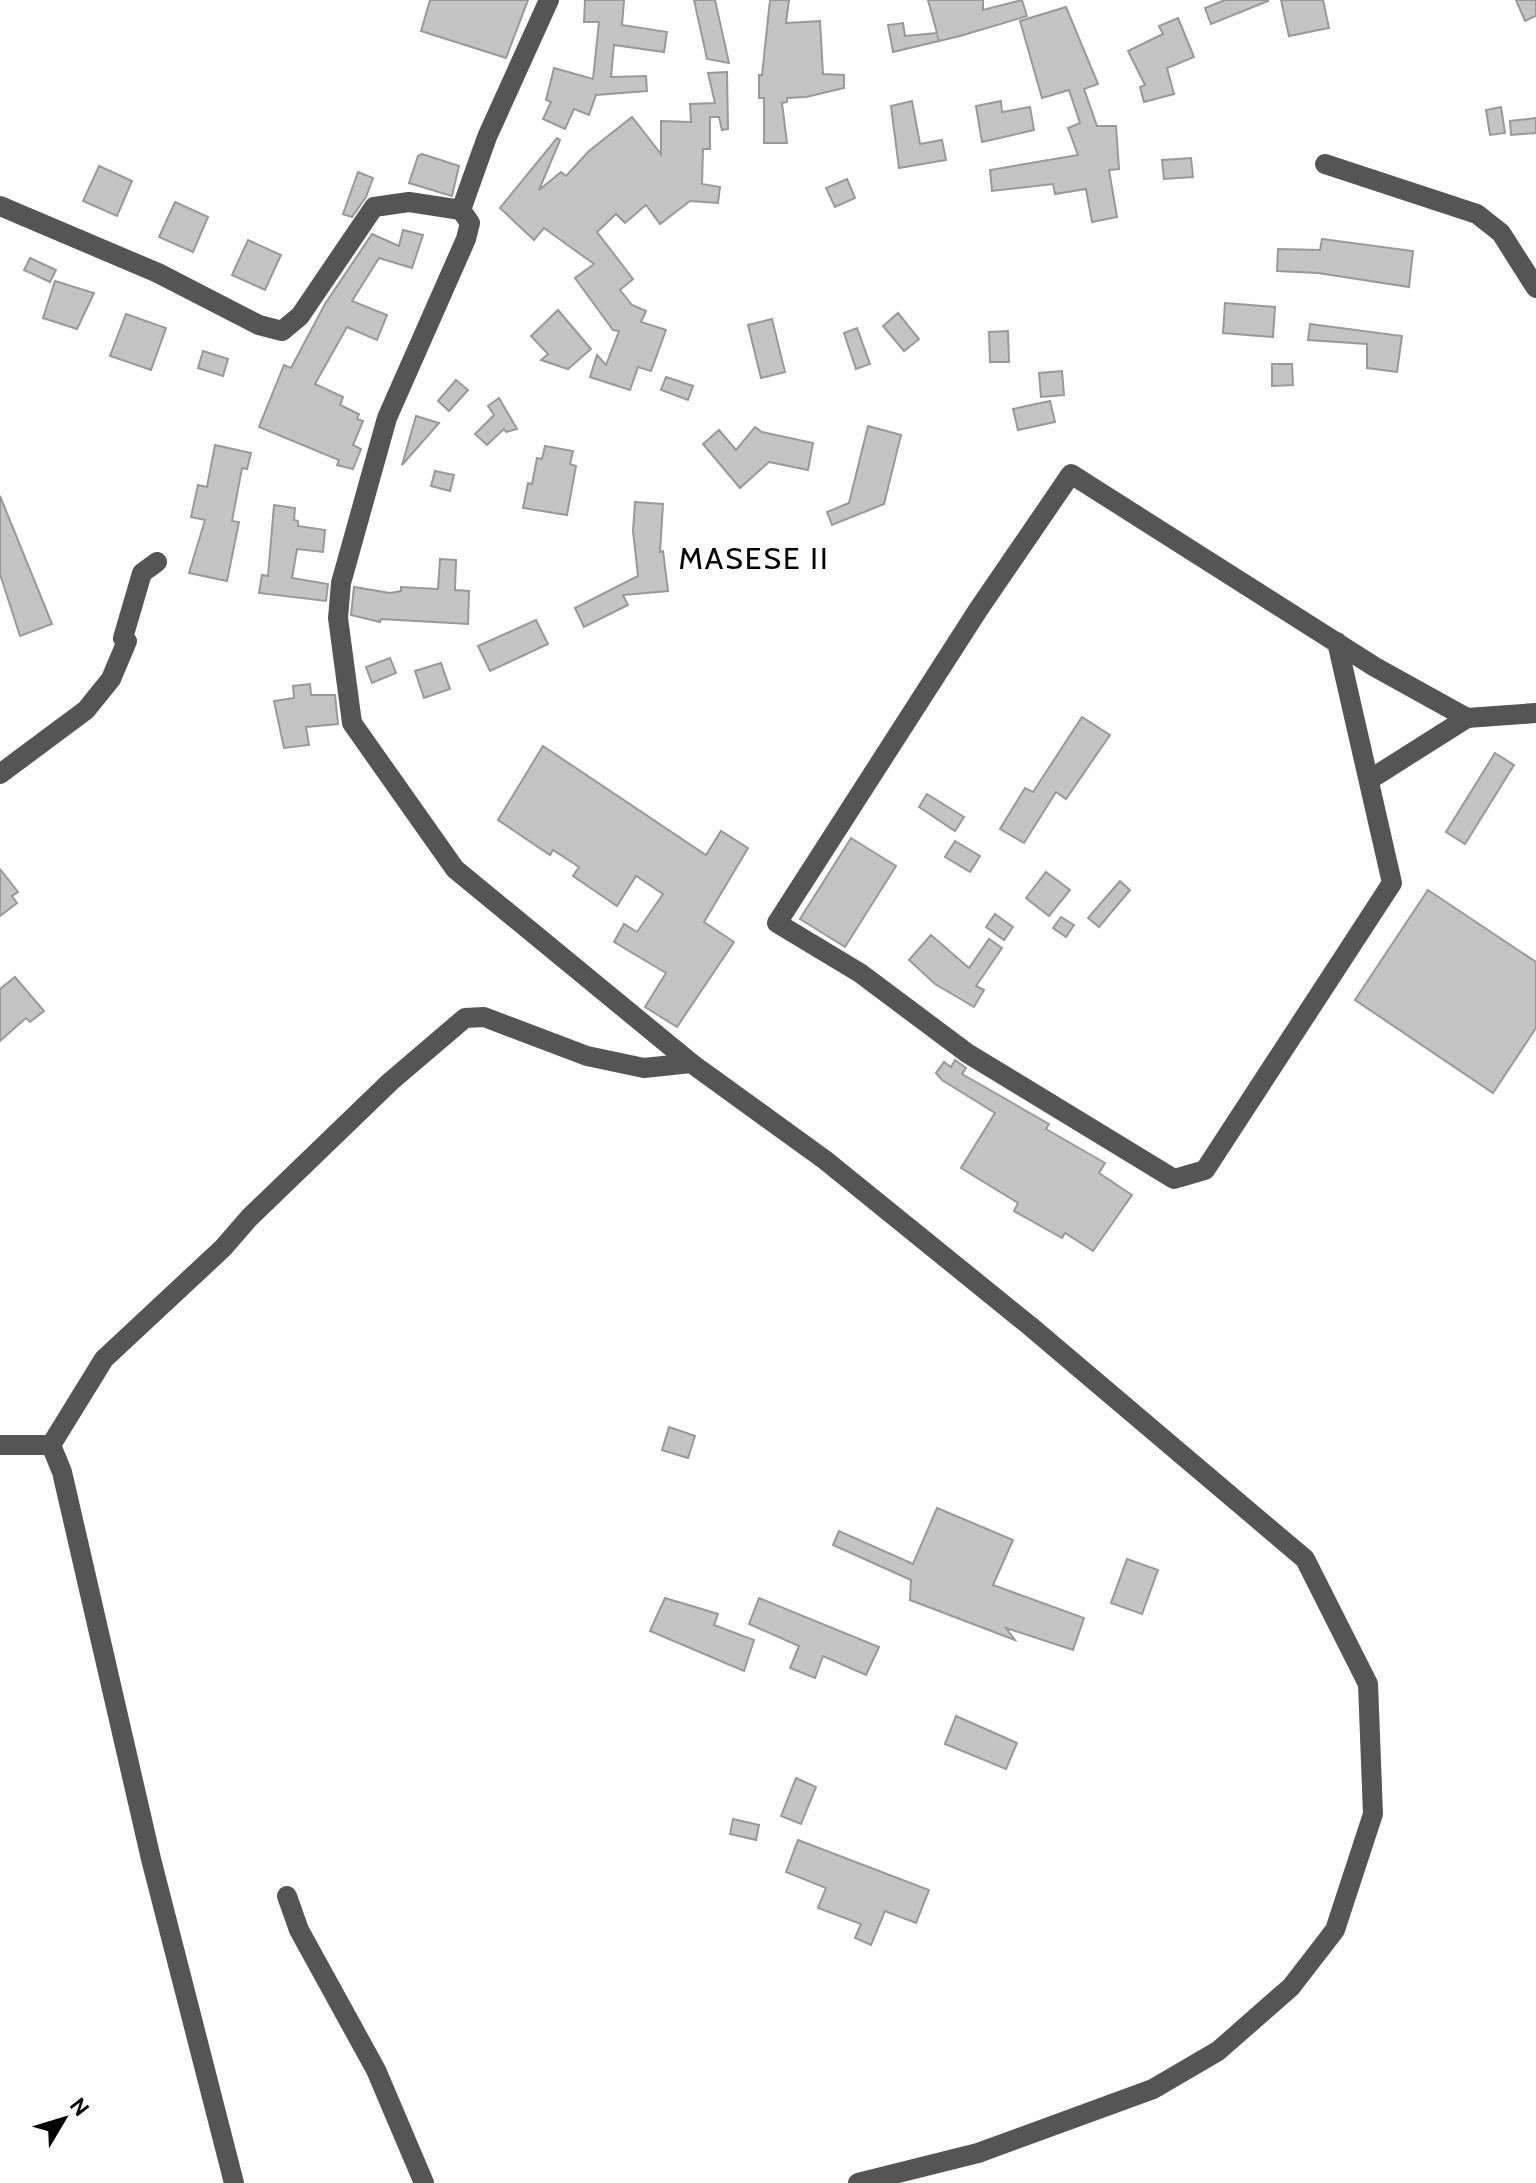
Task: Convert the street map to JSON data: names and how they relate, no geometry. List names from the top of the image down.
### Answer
{
  "districts": ["MASESE II"],
  "north": "top right"
}
